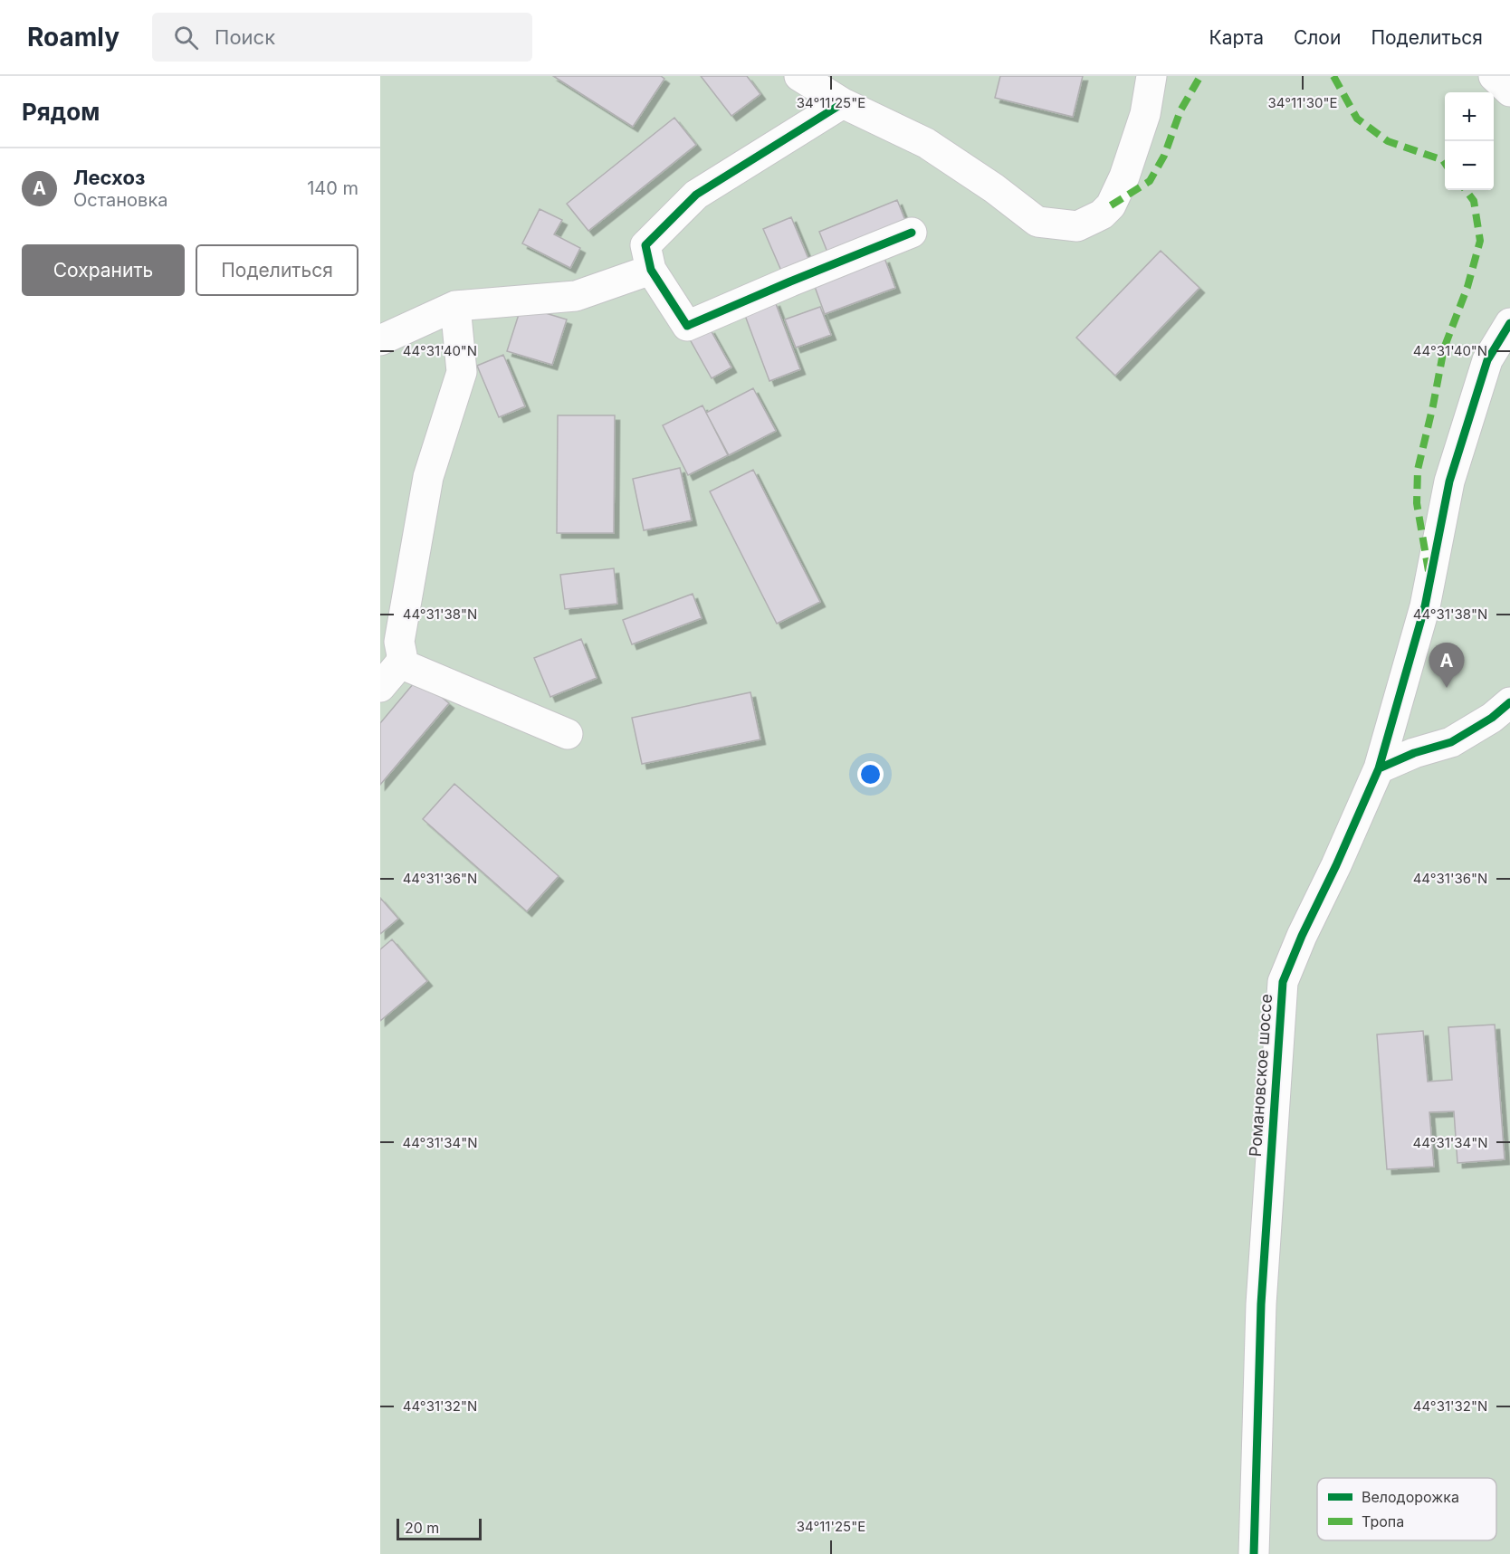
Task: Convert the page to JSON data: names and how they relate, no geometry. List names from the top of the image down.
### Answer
{
  "streets": {
    "street": ["Романовское шоссе"]
  },
  "legend": ["Велодорожка", "Тропа"],
  "scale_bar": "20 m",
  "page": {
    "header": "Roamly",
    "search": "Поиск",
    "nav": ["Карта", "Слои", "Поделиться"],
    "heading": "Рядом",
    "map_buttons": ["+", "−"],
    "list": [
      {
        "mark": "A",
        "name": "Лесхоз",
        "note": "Остановка",
        "value": "140 m"
      }
    ],
    "buttons": ["Сохранить", "Поделиться"],
    "pins": "A",
    "scale": "20 m"
  },
  "coordinates": [
    "34°11'25\"E",
    "34°11'30\"E",
    "44°31'40\"N",
    "44°31'38\"N",
    "44°31'36\"N",
    "44°31'34\"N",
    "44°31'32\"N"
  ]
}
